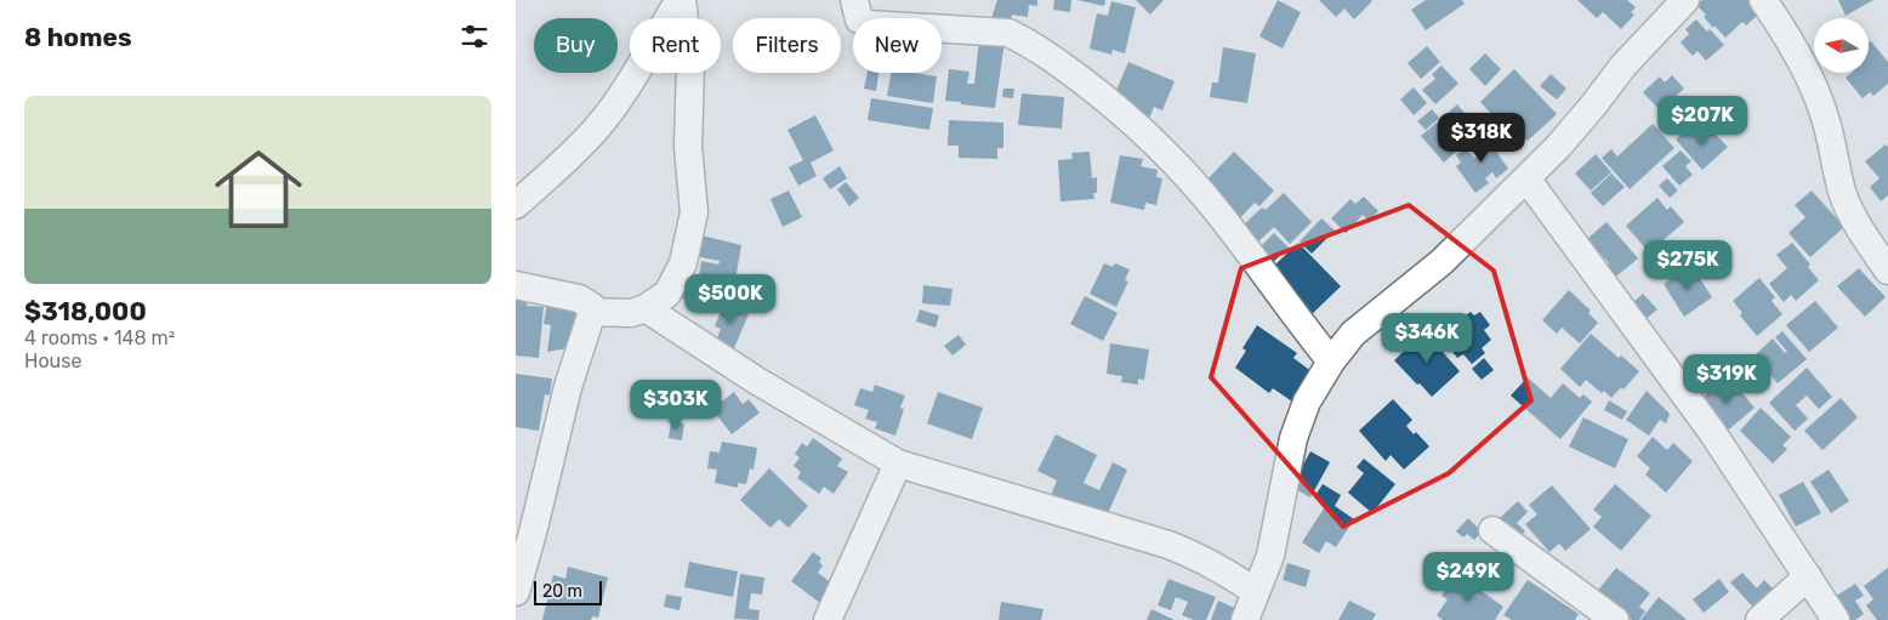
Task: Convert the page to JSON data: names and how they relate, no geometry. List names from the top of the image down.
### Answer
{
  "scale_bar": "20 m",
  "north": "left",
  "page": {
    "heading": "8 homes",
    "chip": [
      "Buy",
      "Rent",
      "Filters",
      "New"
    ],
    "list": [
      {
        "name": "$318,000",
        "note": "4 rooms · 148 m² · House"
      }
    ],
    "price": [
      "$207K",
      "$318K",
      "$275K",
      "$500K",
      "$346K",
      "$319K",
      "$303K",
      "$249K"
    ],
    "scale": "20 m"
  }
}
